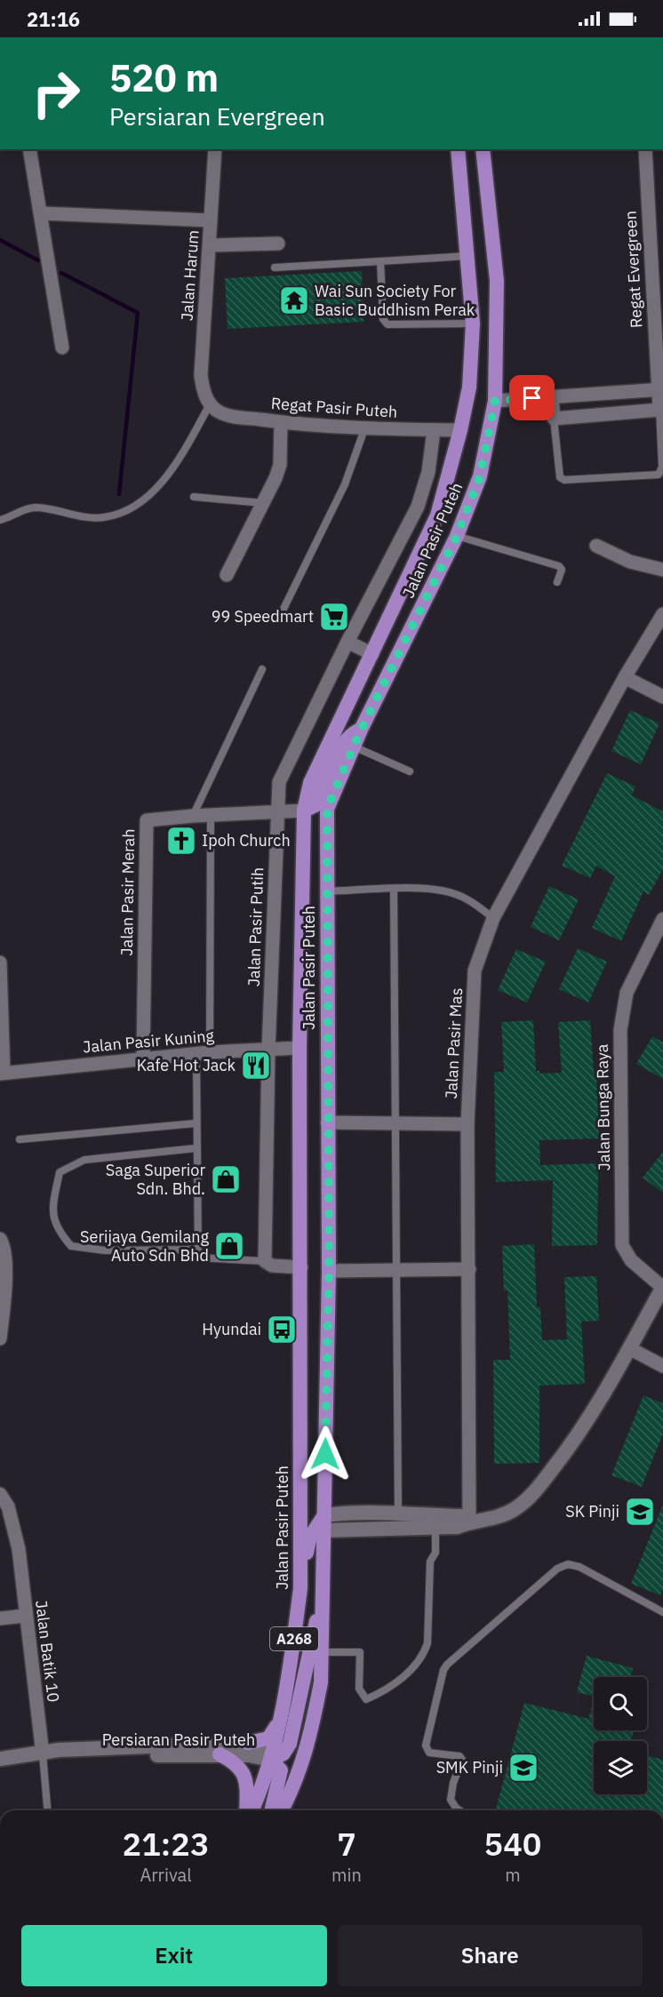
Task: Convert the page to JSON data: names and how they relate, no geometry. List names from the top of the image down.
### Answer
{
  "streets": {
    "main road": [
      "Jalan Pasir Puteh",
      "Jalan Bunga Raya",
      "A268",
      "Persiaran Pasir Puteh"
    ],
    "street": [
      "Regat Evergreen",
      "Jalan Harum",
      "Regat Pasir Puteh",
      "Jalan Pasir Merah",
      "Jalan Pasir Putih",
      "Jalan Pasir Kuning",
      "Jalan Pasir Mas",
      "Jalan Batik 10"
    ]
  },
  "crossings": [
    ["Jalan Harum", "Regat Pasir Puteh"],
    ["Regat Pasir Puteh", "Jalan Pasir Puteh"],
    ["Regat Pasir Puteh", "Jalan Pasir Putih"],
    ["Jalan Pasir Puteh", "Jalan Pasir Merah"],
    ["Jalan Pasir Puteh", "Jalan Pasir Kuning"],
    ["Jalan Pasir Puteh", "Jalan Bunga Raya"],
    ["Jalan Pasir Puteh", "Persiaran Pasir Puteh"],
    ["Jalan Pasir Merah", "Jalan Pasir Putih"],
    ["Jalan Pasir Merah", "Jalan Pasir Kuning"],
    ["Jalan Pasir Putih", "Jalan Pasir Kuning"],
    ["Jalan Pasir Mas", "Jalan Bunga Raya"],
    ["Jalan Batik 10", "Persiaran Pasir Puteh"]
  ],
  "places": {
    "temple": ["Wai Sun Society For Basic Buddhism Perak"],
    "supermarket": ["99 Speedmart"],
    "church": ["Ipoh Church"],
    "restaurant": ["Kafe Hot Jack"],
    "shop": ["Saga Superior Sdn. Bhd.", "Serijaya Gemilang Auto Sdn Bhd"],
    "bus stop": ["Hyundai"],
    "school or university": ["SK Pinji", "SMK Pinji"]
  },
  "page": {
    "status": "21:16",
    "turn": ["520 m", "Persiaran Evergreen"],
    "eta": [
      "21:23",
      "Arrival",
      "7",
      "min",
      "540",
      "m"
    ],
    "buttons": ["Exit", "Share"]
  }
}
